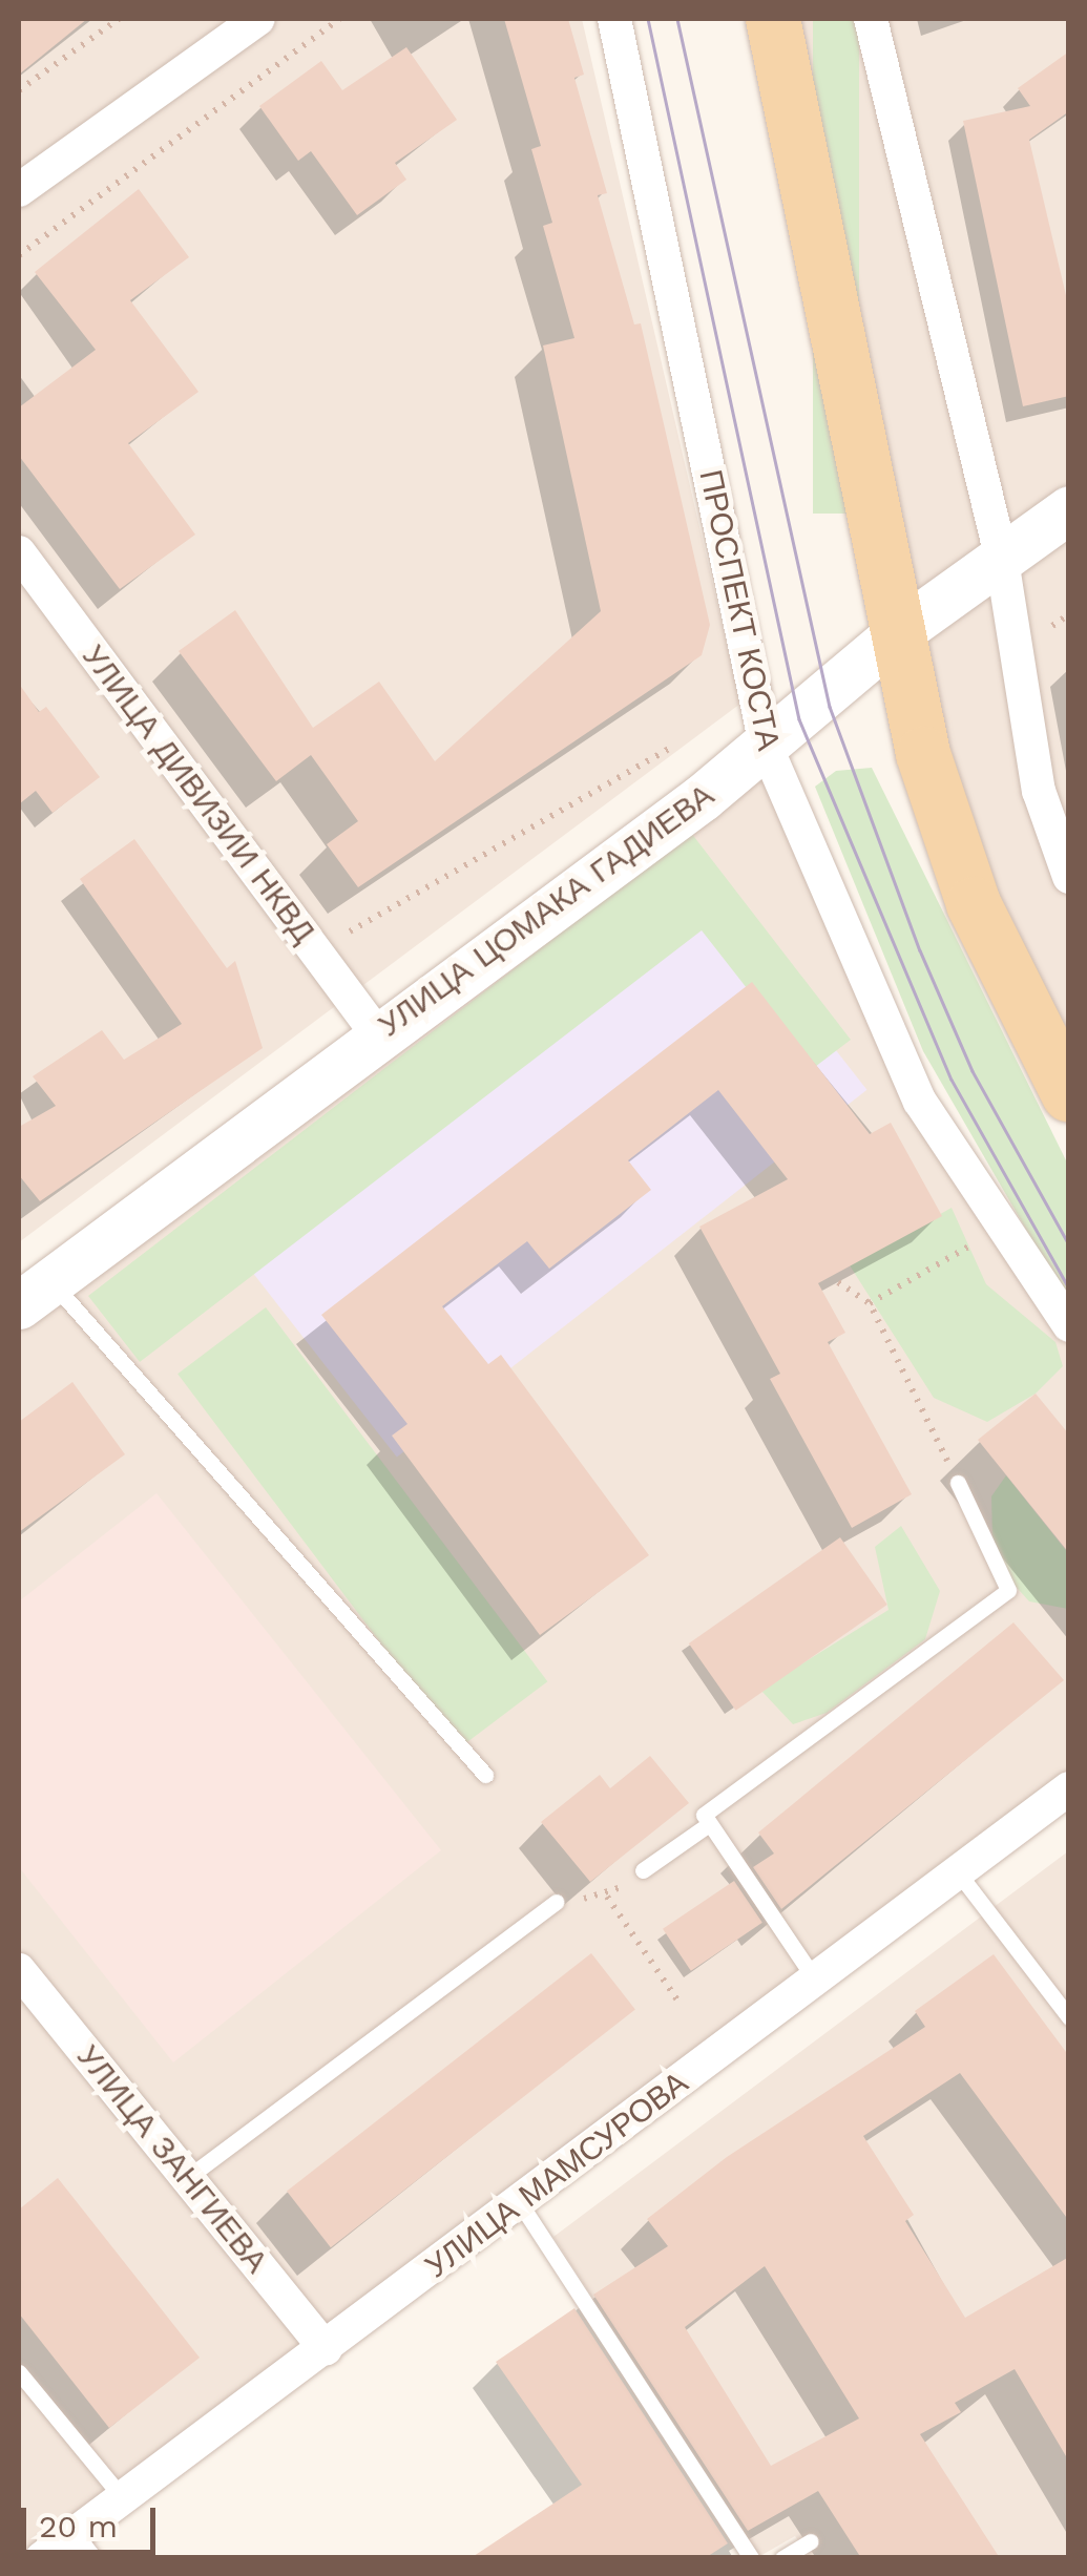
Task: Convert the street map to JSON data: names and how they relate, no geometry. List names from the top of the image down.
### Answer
{
  "streets": {
    "main road": ["УЛИЦА ЦОМАКА ГАДИЕВА"],
    "street": [
      "ПРОСПЕКТ КОСТА",
      "УЛИЦА ДИВИЗИИ НКВД",
      "УЛИЦА ЗАНГИЕВА",
      "УЛИЦА МАМСУРОВА"
    ]
  },
  "crossings": [
    ["ПРОСПЕКТ КОСТА", "УЛИЦА ЦОМАКА ГАДИЕВА"],
    ["УЛИЦА ДИВИЗИИ НКВД", "УЛИЦА ЦОМАКА ГАДИЕВА"],
    ["УЛИЦА ЗАНГИЕВА", "УЛИЦА МАМСУРОВА"]
  ],
  "scale_bar": "20 m"
}
